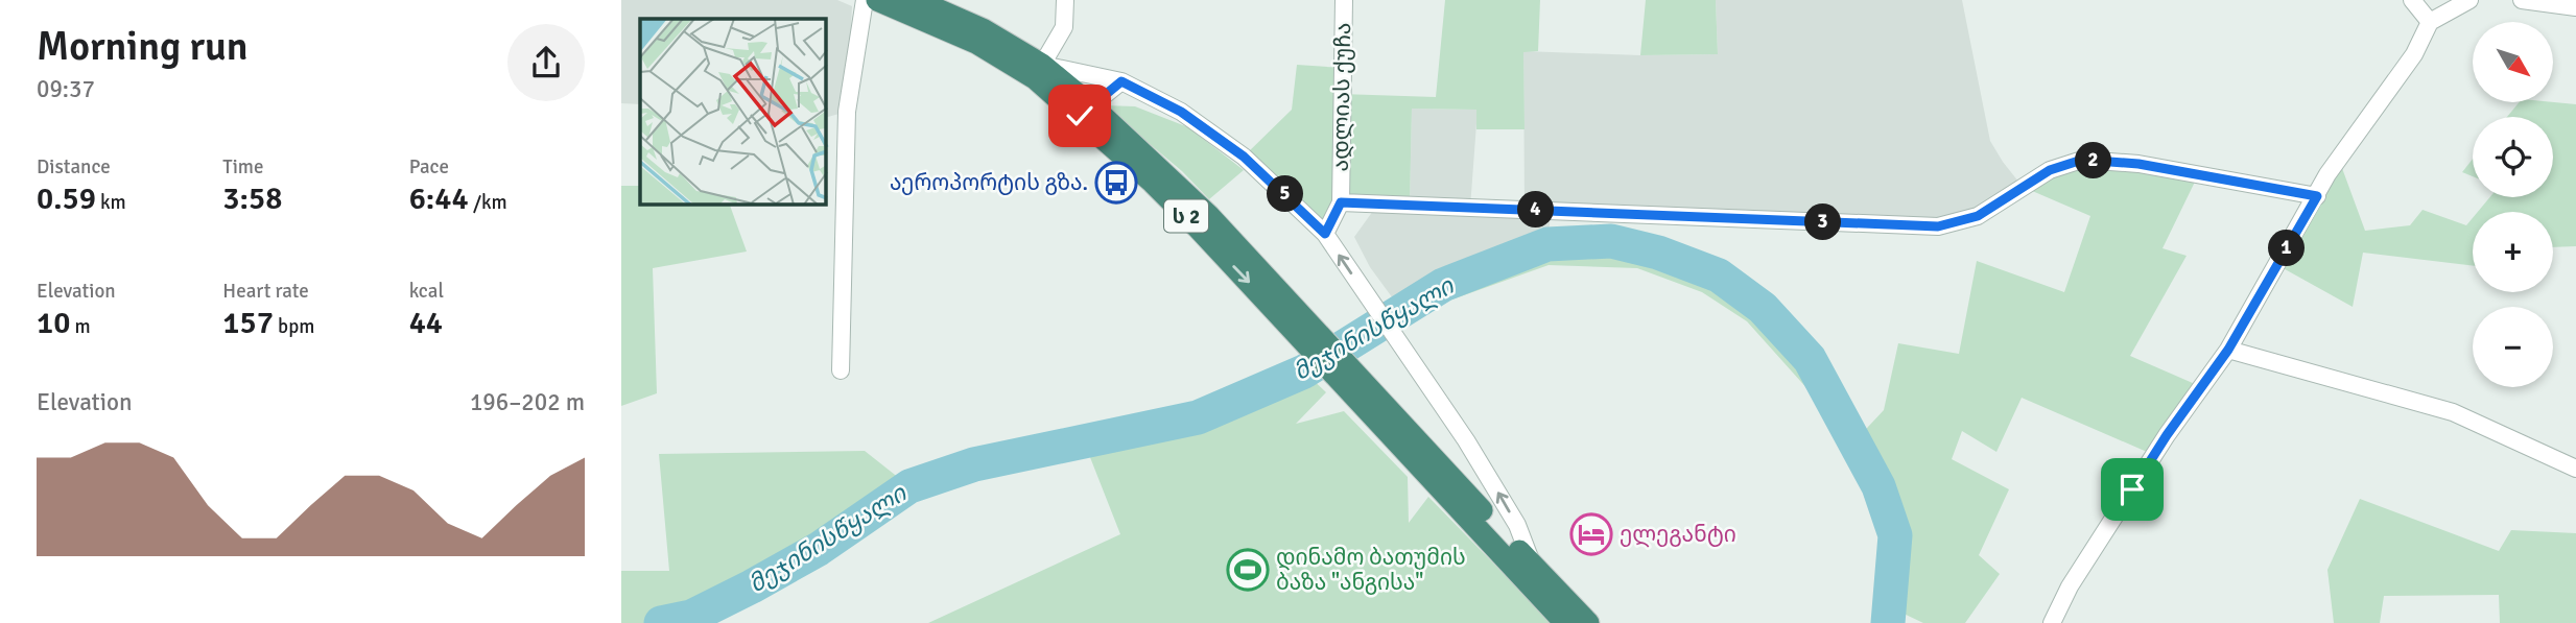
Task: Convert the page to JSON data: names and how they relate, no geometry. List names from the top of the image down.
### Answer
{
  "streets": {
    "highway": ["ს 2"],
    "street": ["ადლიას ქუჩა"]
  },
  "water": ["მეჯინისწყალი"],
  "places": {
    "bus stop": ["აეროპორტის გზა."],
    "hotel": ["ელეგანტი"],
    "sports": ["დინამო ბათუმის ბაზა \"ანგისა\""]
  },
  "north": "bottom right",
  "page": {
    "heading": ["Morning run", "09:37"],
    "map_buttons": ["+", "−"],
    "stats": [
      ["Distance", "0.59 km"],
      ["Time", "3:58"],
      ["Pace", "6:44 /km"],
      ["Elevation", "10 m"],
      ["Heart rate", "157 bpm"],
      ["kcal", "44"]
    ],
    "pins": [
      "2",
      "5",
      "4",
      "3",
      "1"
    ],
    "chart": ["Elevation", "196–202 m"]
  }
}
